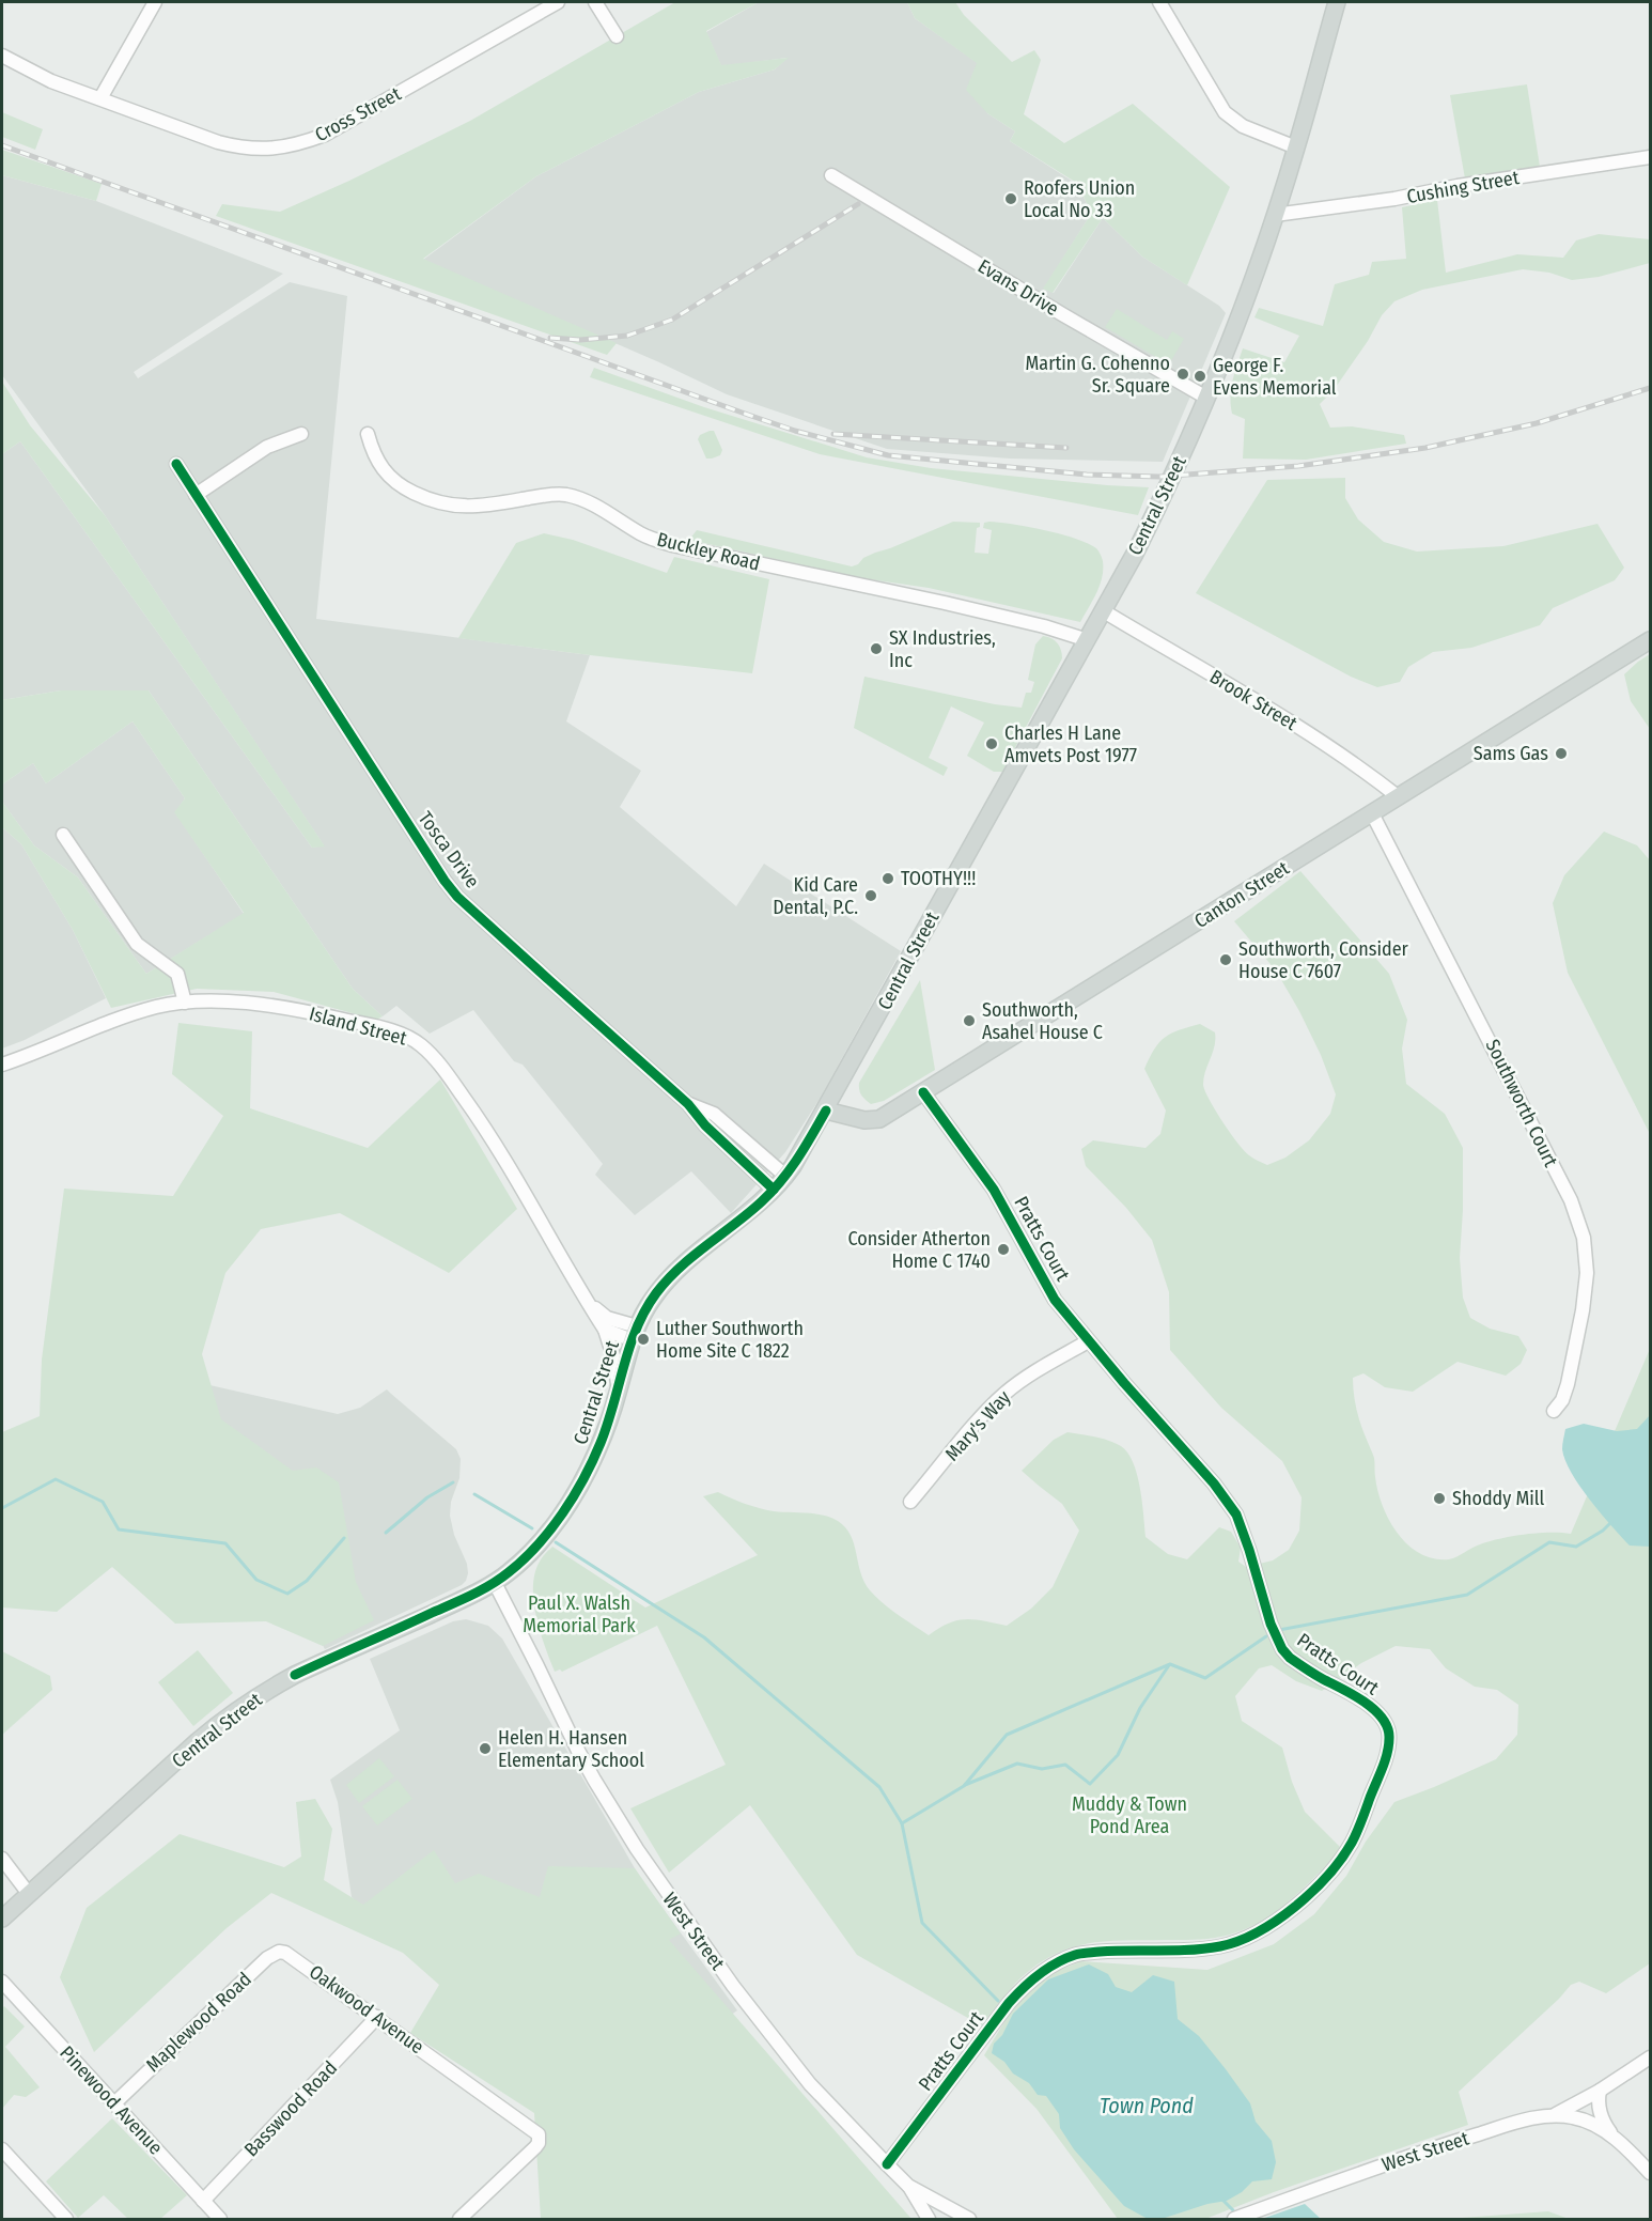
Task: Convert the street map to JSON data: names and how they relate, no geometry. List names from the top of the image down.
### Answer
{
  "streets": {
    "main road": ["Central Street", "Canton Street"],
    "street": [
      "Cross Street",
      "Cushing Street",
      "Evans Drive",
      "Buckley Road",
      "Brook Street",
      "Tosca Drive",
      "Island Street",
      "Southworth Court",
      "Pratts Court",
      "Mary's Way",
      "West Street",
      "Oakwood Avenue",
      "Maplewood Road",
      "Pinewood Avenue",
      "Basswood Road"
    ]
  },
  "crossings": [
    ["Cushing Street", "Central Street"],
    ["Evans Drive", "Central Street"],
    ["Central Street", "Buckley Road"],
    ["Central Street", "Brook Street"],
    ["Central Street", "Tosca Drive"],
    ["Central Street", "Canton Street"],
    ["Central Street", "Island Street"],
    ["Central Street", "West Street"],
    ["Brook Street", "Canton Street"],
    ["Canton Street", "Southworth Court"],
    ["Canton Street", "Pratts Court"],
    ["Pratts Court", "Mary's Way"],
    ["Pratts Court", "West Street"],
    ["Oakwood Avenue", "Maplewood Road"],
    ["Oakwood Avenue", "Basswood Road"],
    ["Maplewood Road", "Pinewood Avenue"],
    ["Pinewood Avenue", "Basswood Road"]
  ],
  "water": ["Town Pond"],
  "parks": ["Paul X. Walsh Memorial Park", "Muddy & Town Pond Area"],
  "places": [
    "Roofers Union Local No 33",
    "Martin G. Cohenno Sr. Square",
    "George F. Evens Memorial",
    "SX Industries, Inc",
    "Charles H Lane Amvets Post 1977",
    "Sams Gas",
    "TOOTHY!!!",
    "Kid Care Dental, P.C.",
    "Southworth, Consider House C 7607",
    "Southworth, Asahel House C",
    "Consider Atherton Home C 1740",
    "Luther Southworth Home Site C 1822",
    "Shoddy Mill",
    "Helen H. Hansen Elementary School"
  ]
}
